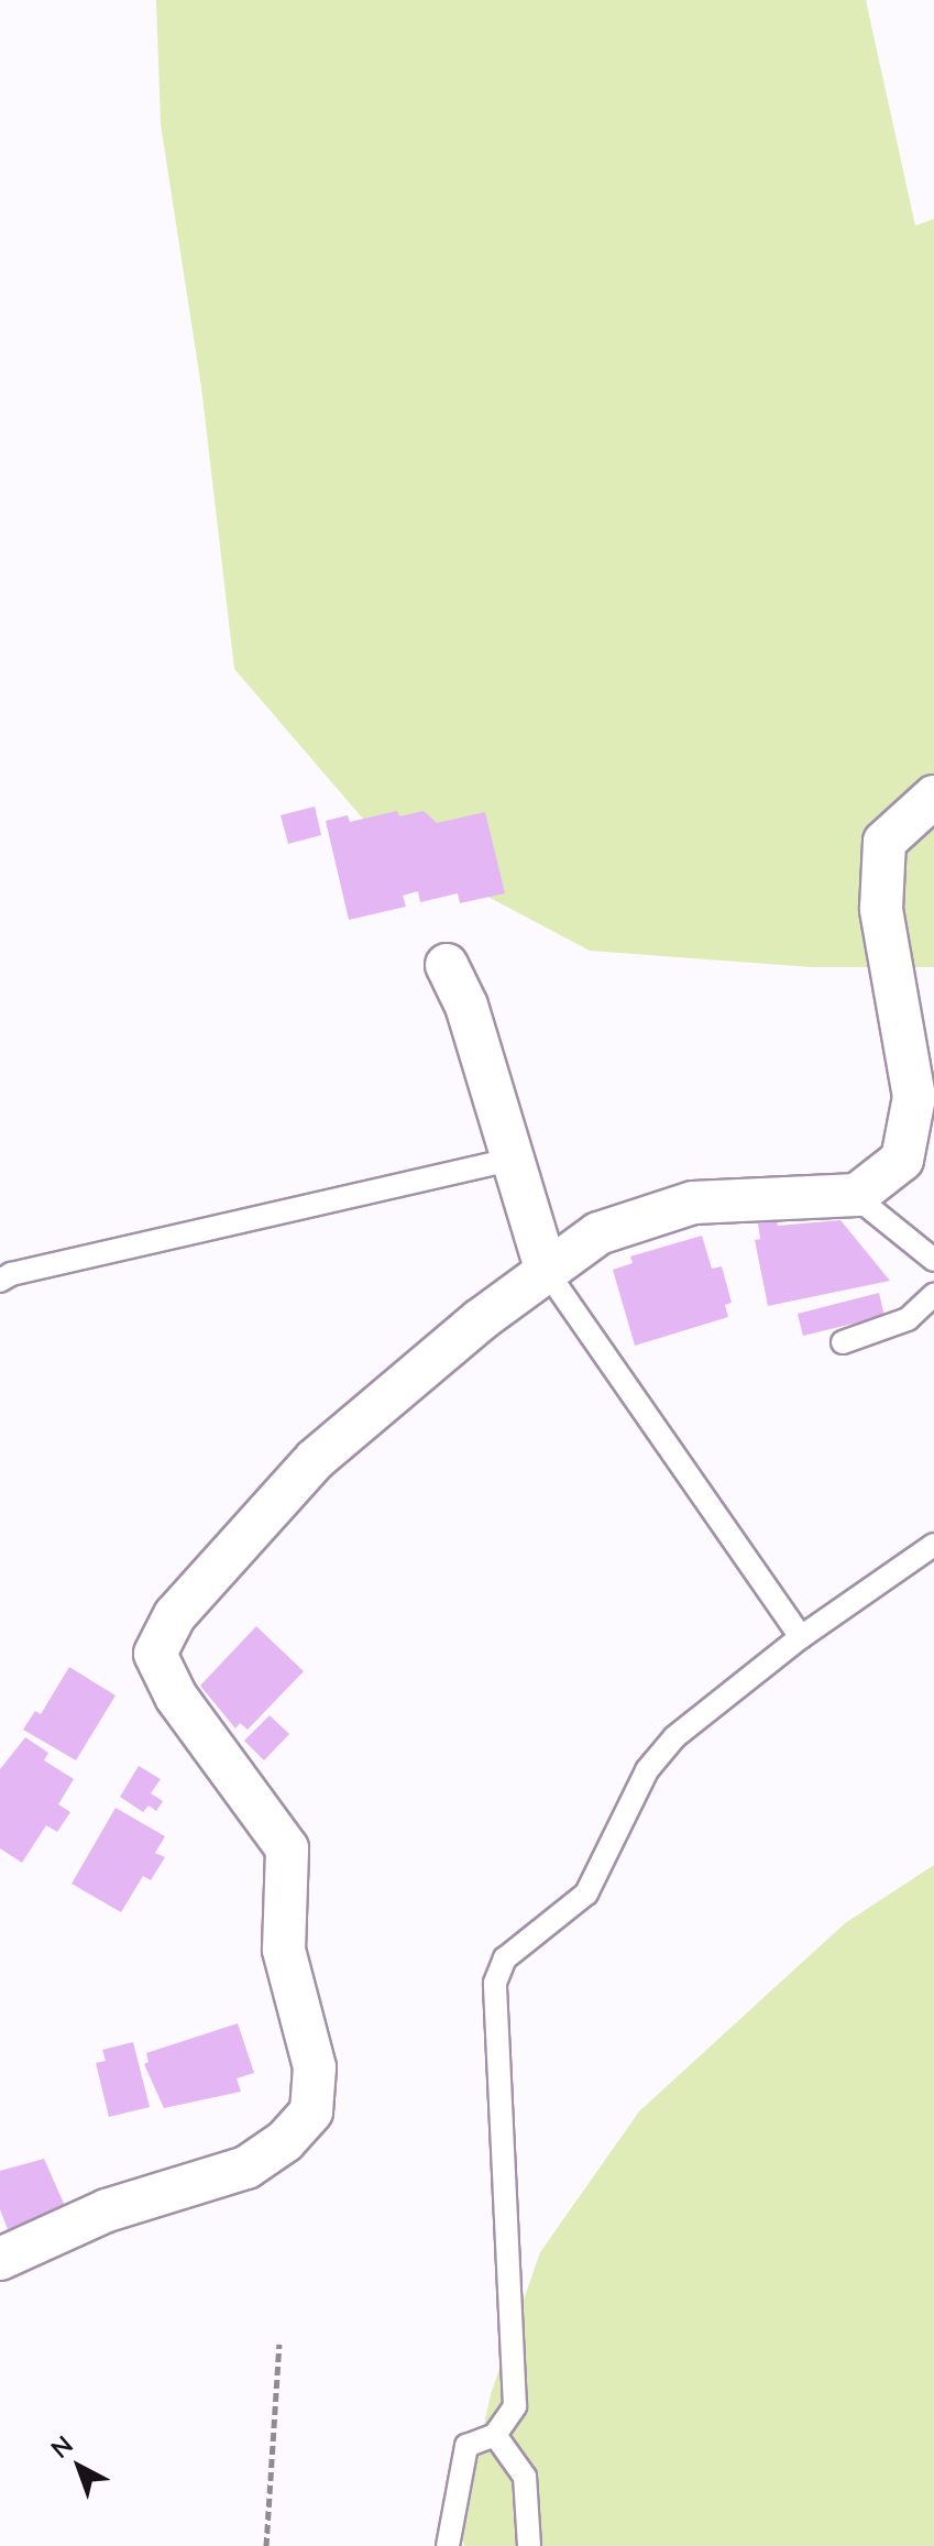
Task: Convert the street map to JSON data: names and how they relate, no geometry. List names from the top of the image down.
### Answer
{
  "north": "top left"
}
